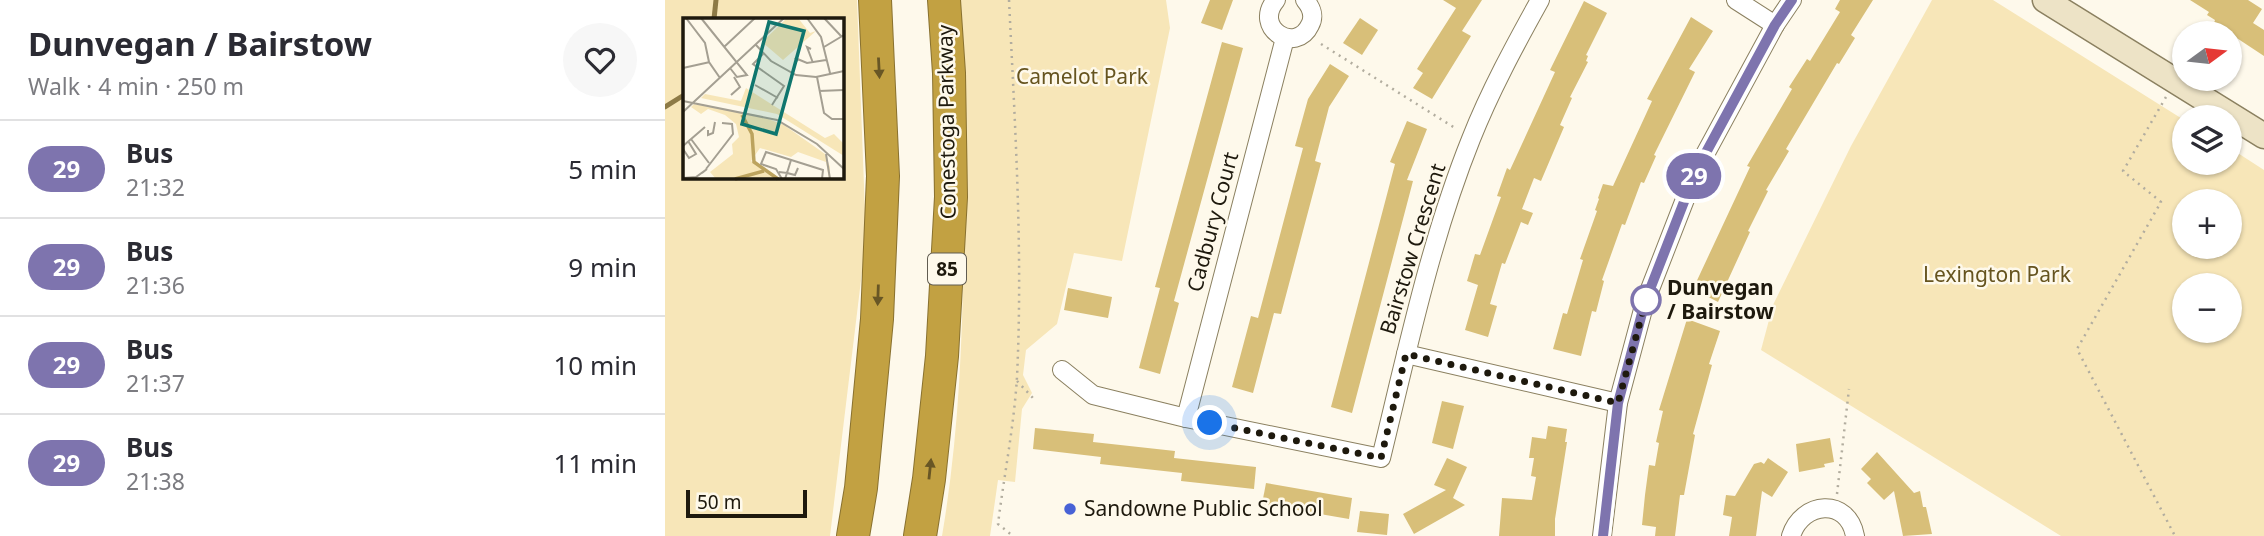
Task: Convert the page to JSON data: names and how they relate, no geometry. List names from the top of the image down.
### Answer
{
  "streets": {
    "highway": ["Conestoga Parkway", "85"],
    "street": ["Cadbury Court", "Bairstow Crescent"]
  },
  "parks": ["Camelot Park", "Lexington Park"],
  "places": ["Dunvegan / Bairstow", "Sandowne Public School"],
  "lines": ["bus line 29"],
  "scale_bar": "50 m",
  "north": "right",
  "page": {
    "heading": ["Dunvegan / Bairstow", "Walk · 4 min · 250 m"],
    "on_map": "29",
    "map_buttons": ["+", "−"],
    "list": [
      {
        "mark": "29",
        "name": "Bus",
        "note": "21:32",
        "value": "5 min"
      },
      {
        "mark": "29",
        "name": "Bus",
        "note": "21:36",
        "value": "9 min"
      },
      {
        "mark": "29",
        "name": "Bus",
        "note": "21:37",
        "value": "10 min"
      },
      {
        "mark": "29",
        "name": "Bus",
        "note": "21:38",
        "value": "11 min"
      }
    ],
    "scale": "50 m"
  }
}
